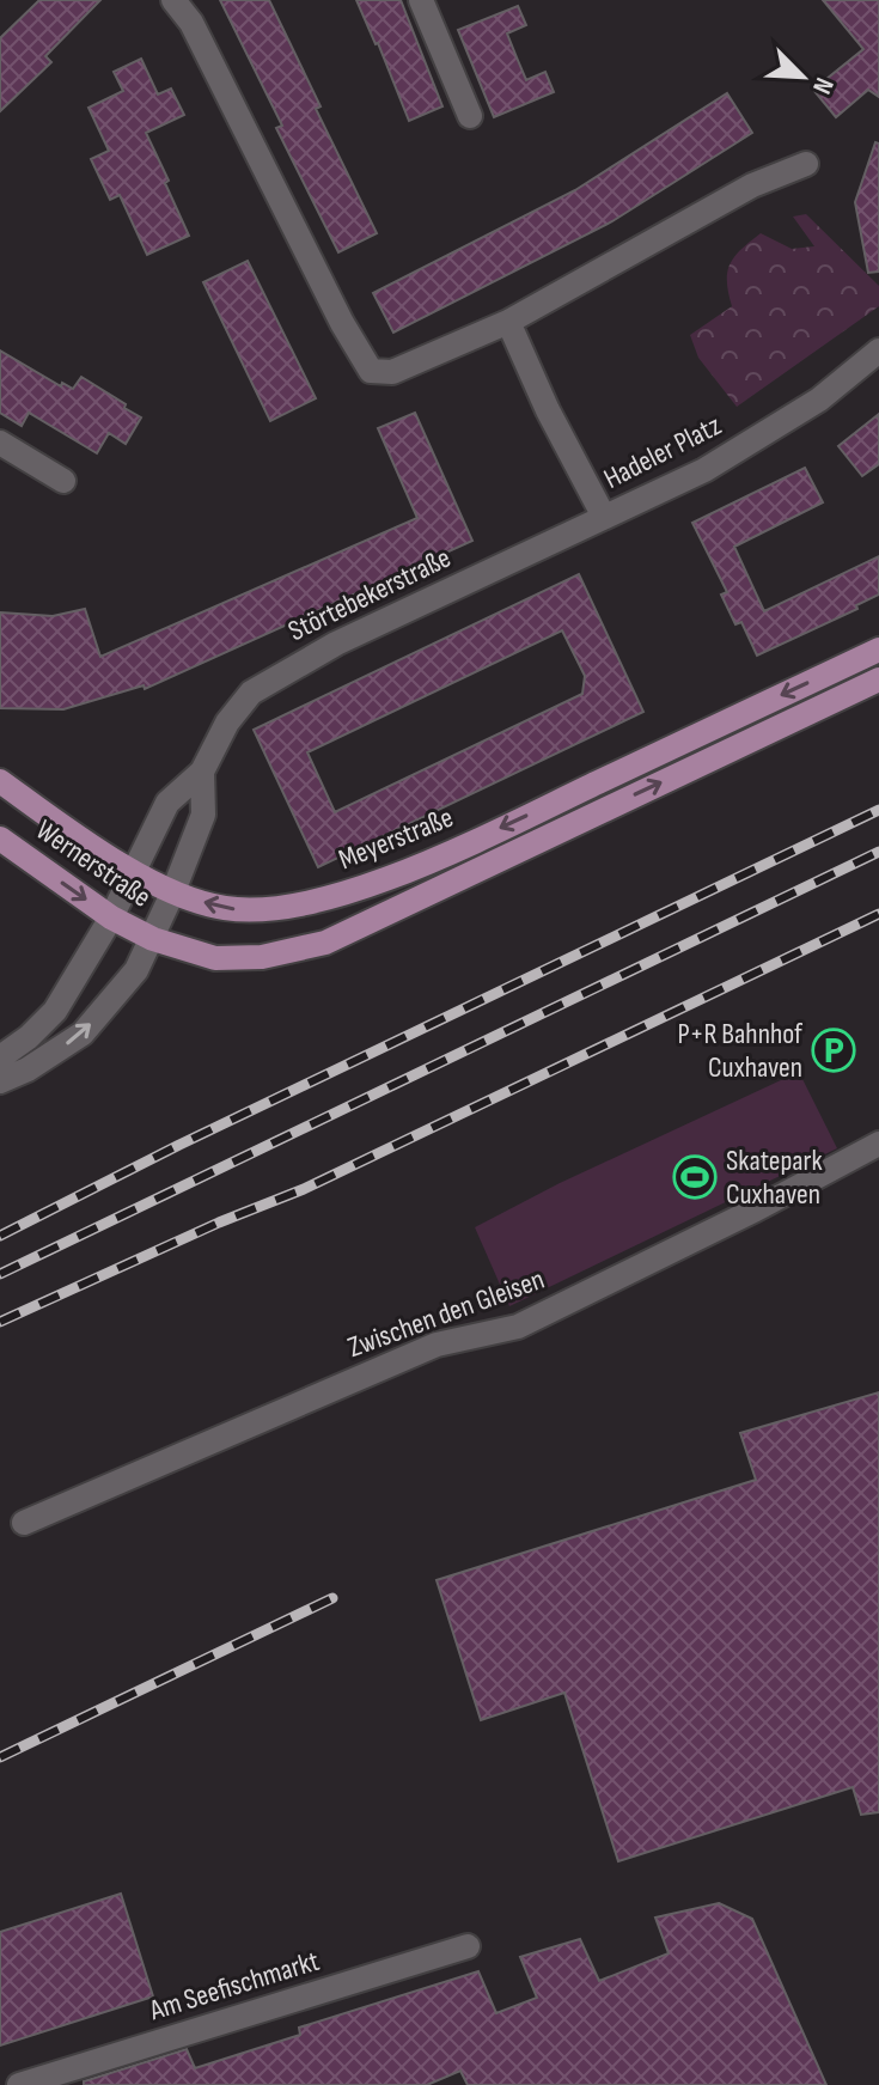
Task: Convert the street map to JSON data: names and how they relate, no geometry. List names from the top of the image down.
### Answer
{
  "streets": {
    "main road": ["Meyerstraße", "Wernerstraße"],
    "street": [
      "Hadeler Platz",
      "Störtebekerstraße",
      "Zwischen den Gleisen",
      "Am Seefischmarkt"
    ]
  },
  "crossings": [
    ["Hadeler Platz", "Störtebekerstraße"],
    ["Störtebekerstraße", "Meyerstraße"],
    ["Störtebekerstraße", "Wernerstraße"],
    ["Meyerstraße", "Wernerstraße"]
  ],
  "places": {
    "parking": ["P+R Bahnhof Cuxhaven"],
    "sports": ["Skatepark Cuxhaven"]
  },
  "north": "bottom right"
}
